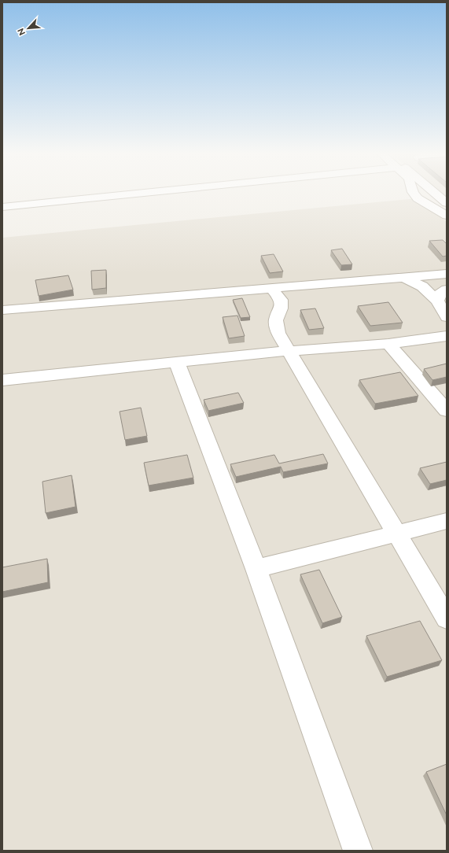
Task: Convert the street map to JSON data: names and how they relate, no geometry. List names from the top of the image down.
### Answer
{
  "north": "bottom left"
}
